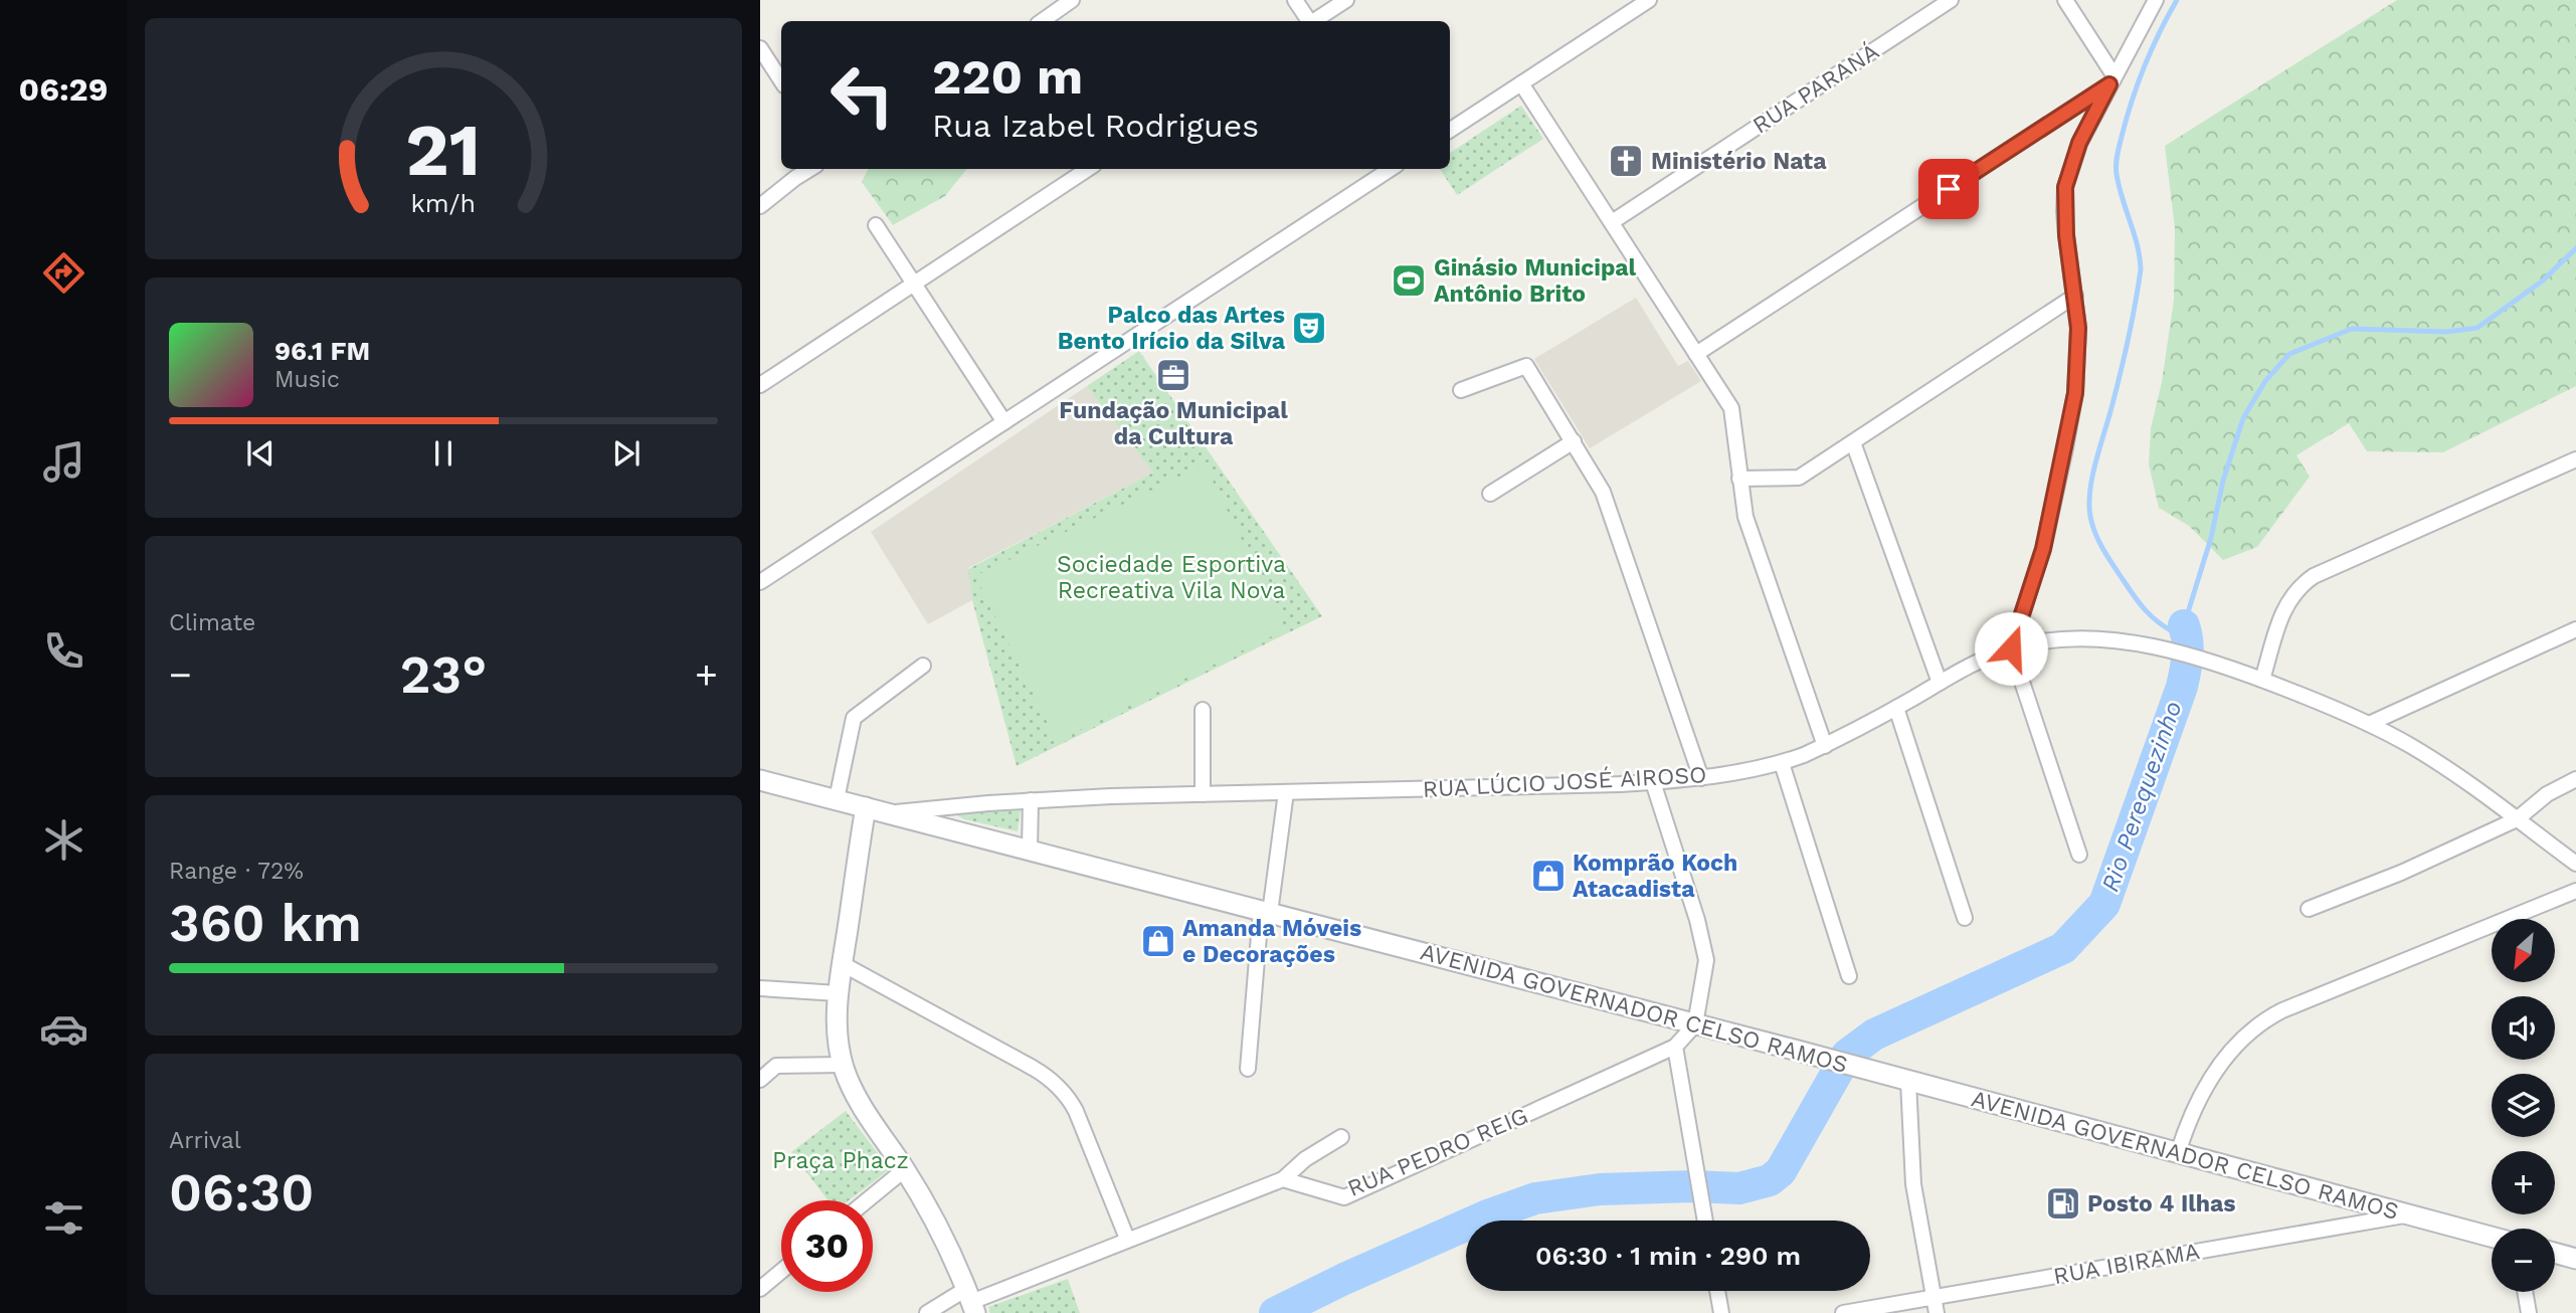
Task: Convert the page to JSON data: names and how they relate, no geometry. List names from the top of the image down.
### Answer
{
  "streets": {
    "main road": ["AVENIDA GOVERNADOR CELSO RAMOS"],
    "street": [
      "RUA PARANÁ",
      "RUA LÚCIO JOSÉ AIROSO",
      "RUA PEDRO REIG",
      "RUA IBIRAMA"
    ]
  },
  "crossings": [
    ["RUA LÚCIO JOSÉ AIROSO", "AVENIDA GOVERNADOR CELSO RAMOS"],
    ["AVENIDA GOVERNADOR CELSO RAMOS", "RUA PEDRO REIG"],
    ["AVENIDA GOVERNADOR CELSO RAMOS", "RUA IBIRAMA"]
  ],
  "water": ["Rio Perequezinho"],
  "parks": ["Sociedade Esportiva Recreativa Vila Nova", "Praça Phacz"],
  "places": {
    "church": ["Ministério Nata"],
    "sports": ["Ginásio Municipal Antônio Brito"],
    "theatre": ["Palco das Artes Bento Irício da Silva"],
    "office": ["Fundação Municipal da Cultura"],
    "shop": ["Komprão Koch Atacadista", "Amanda Móveis e Decorações"],
    "fuel station": ["Posto 4 Ilhas"]
  },
  "north": "bottom left",
  "page": {
    "tabs": "06:29",
    "turn": ["220 m", "Rua Izabel Rodrigues"],
    "song": ["96.1 FM", "Music"],
    "tile": [
      "Climate",
      ["Range · 72%", "360 km"],
      ["Arrival", "06:30"]
    ],
    "heat": ["−", "23°", "+"],
    "map_buttons": ["+", "−"],
    "limit": "30",
    "trip": "06:30 · 1 min · 290 m",
    "gauge": ["21", "km/h"]
  }
}
